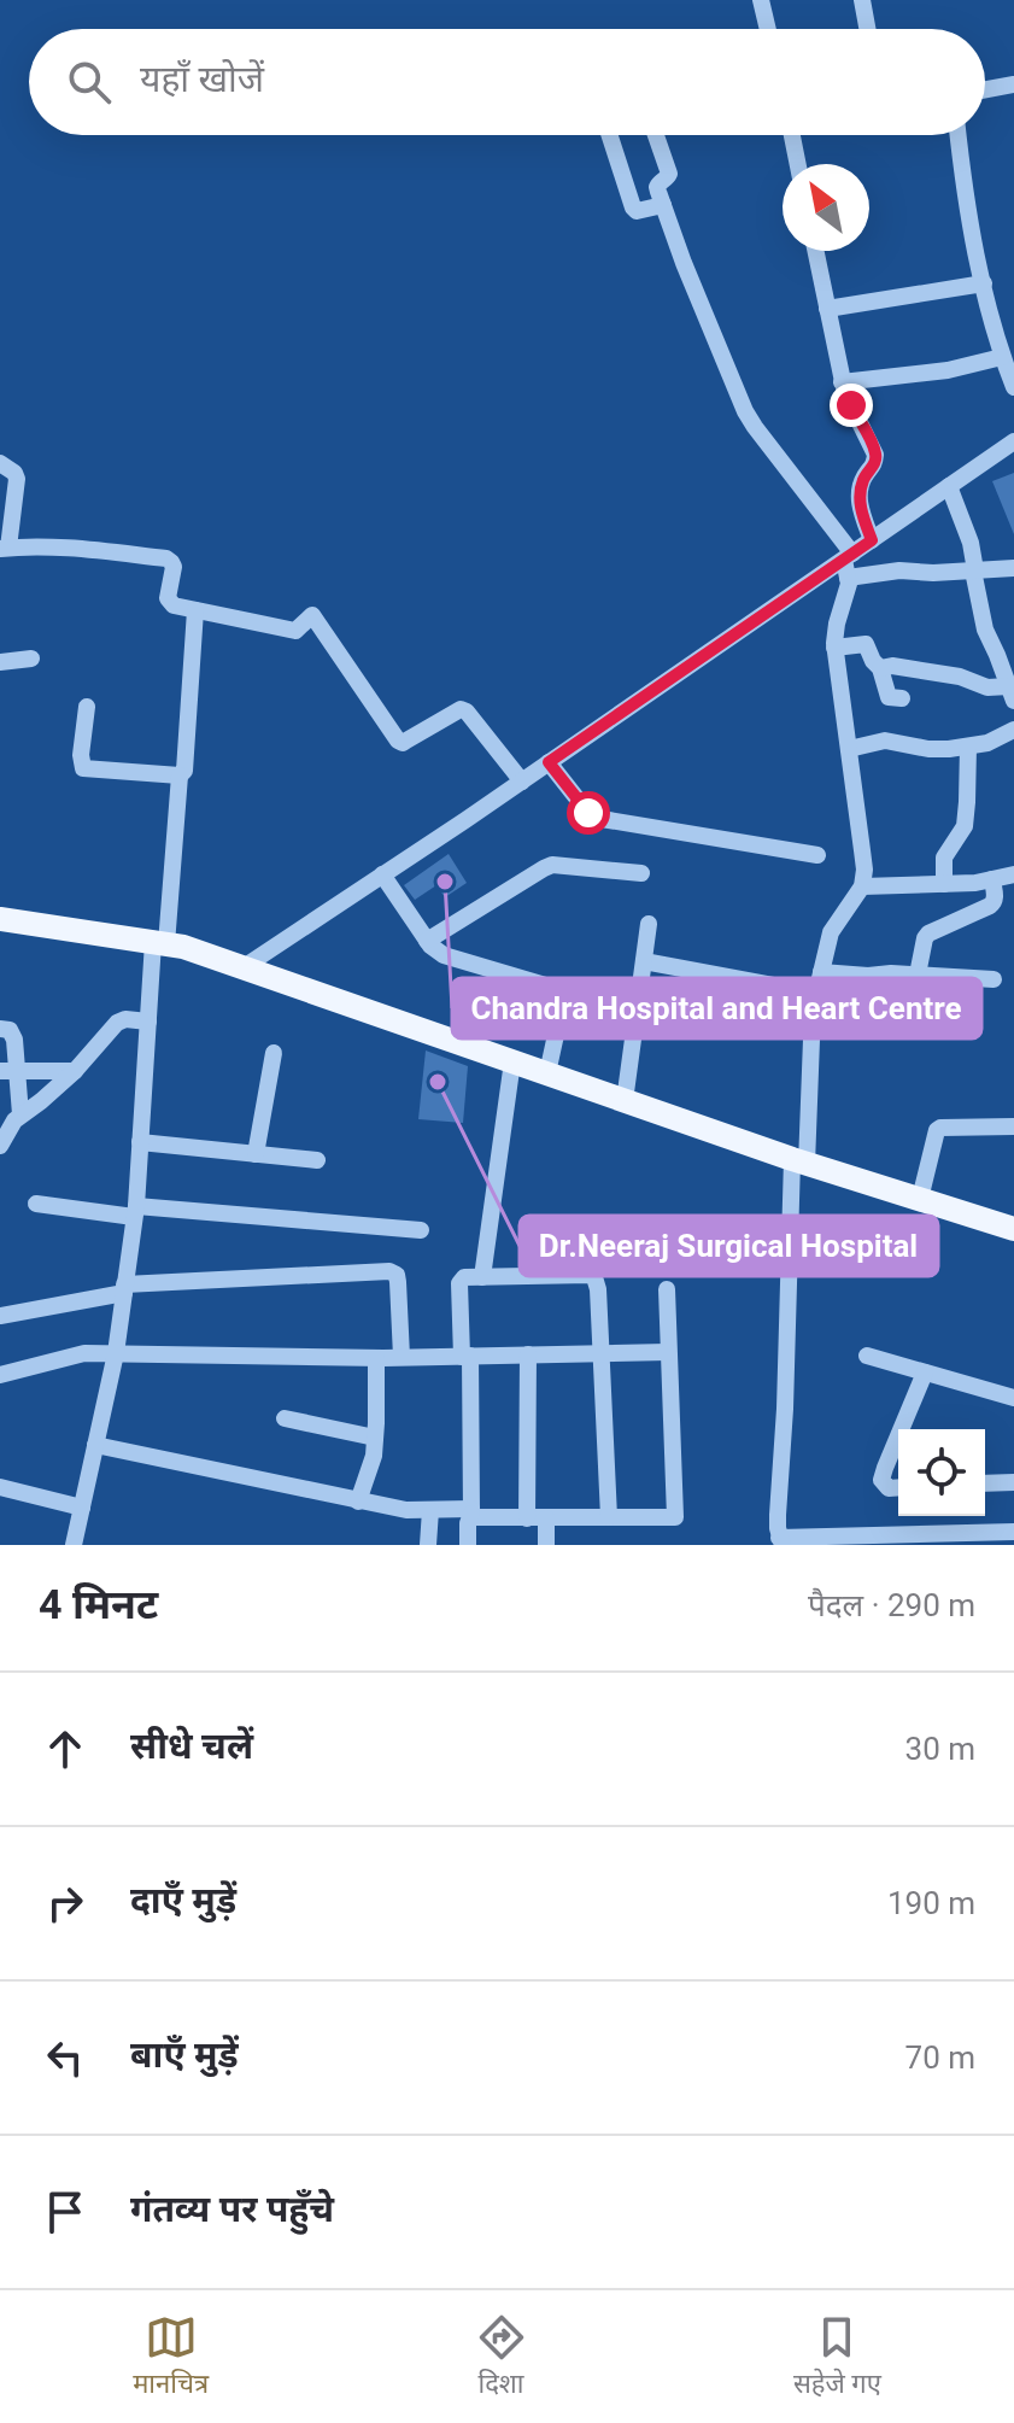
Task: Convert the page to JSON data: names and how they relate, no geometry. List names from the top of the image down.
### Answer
{
  "places": ["Chandra Hospital and Heart Centre", "Dr.Neeraj Surgical Hospital"],
  "north": "top left",
  "page": {
    "search": "यहाँ खोजें",
    "heading": ["4 मिनट", "पैदल · 290 m"],
    "list": [
      ["सीधे चलें", "30 m"],
      ["दाएँ मुड़ें", "190 m"],
      ["बाएँ मुड़ें", "70 m"],
      "गंतव्य पर पहुँचे"
    ],
    "nav": ["मानचित्र", "दिशा", "सहेजे गए"]
  }
}
